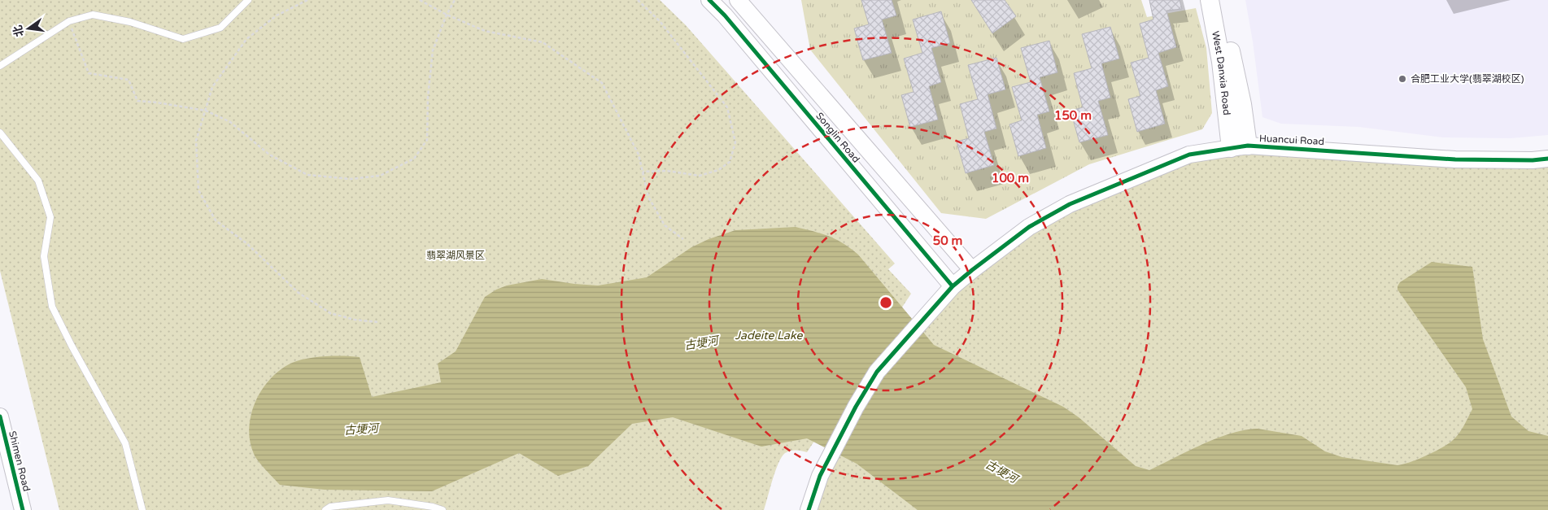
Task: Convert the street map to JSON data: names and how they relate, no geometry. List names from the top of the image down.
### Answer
{
  "streets": {
    "main road": ["West Danxia Road"],
    "street": ["Songlin Road", "Huancui Road", "Shimen Road"]
  },
  "crossings": [
    ["West Danxia Road", "Huancui Road"],
    ["Songlin Road", "Huancui Road"]
  ],
  "water": ["Jadeite Lake", "古埂河"],
  "parks": ["翡翠湖风景区"],
  "places": ["合肥工业大学(翡翠湖校区)"],
  "north": "left",
  "rings": ["150 m", "100 m", "50 m"]
}
